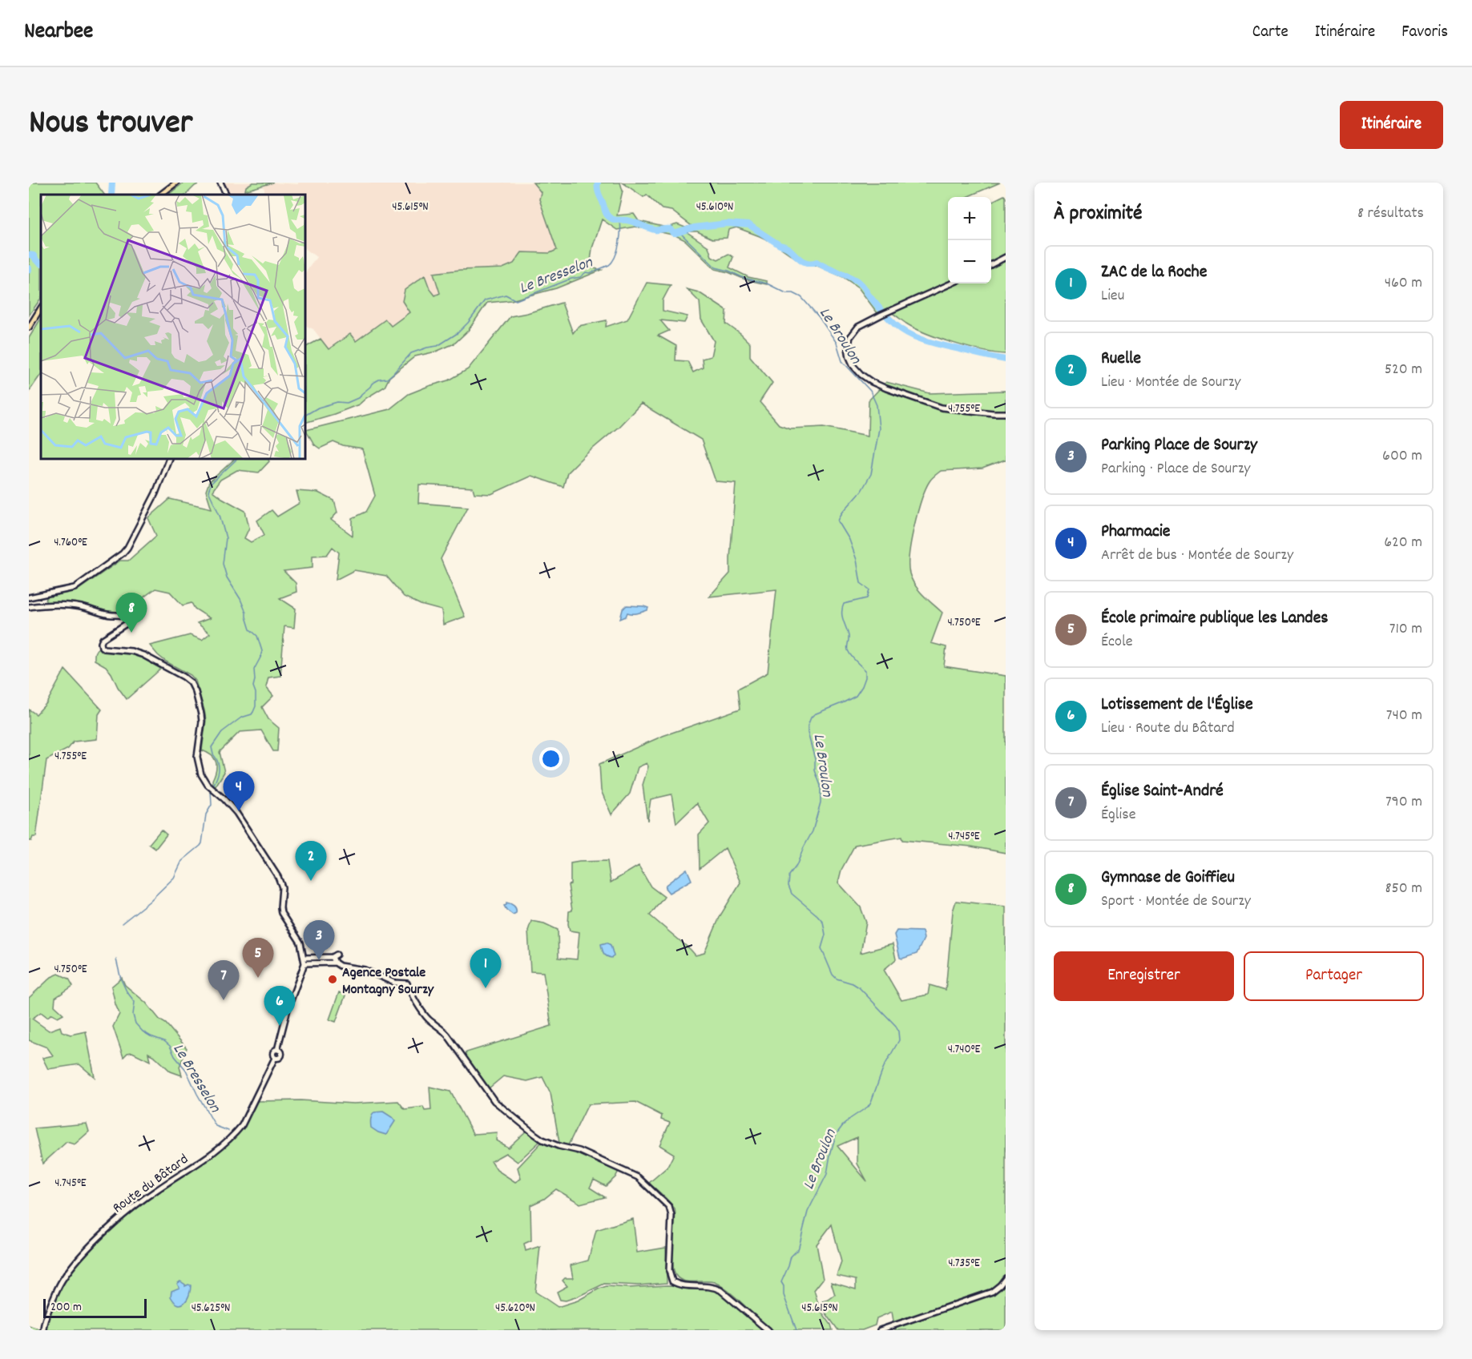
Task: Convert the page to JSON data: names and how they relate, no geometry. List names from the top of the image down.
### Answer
{
  "streets": {
    "street": ["Route du Bâtard"]
  },
  "water": ["Le Bresselon", "Le Broulon"],
  "places": ["Agence Postale Montagny Sourzy"],
  "scale_bar": "200 m",
  "page": {
    "header": "Nearbee",
    "nav": ["Carte", "Itinéraire", "Favoris"],
    "title": "Nous trouver",
    "buttons": [
      "Itinéraire",
      ["Enregistrer", "Partager"]
    ],
    "heading": ["À proximité", "8 résultats"],
    "map_buttons": ["+", "−"],
    "list": [
      {
        "mark": "1",
        "name": "ZAC de la Roche",
        "note": "Lieu",
        "value": "460 m"
      },
      {
        "mark": "2",
        "name": "Ruelle",
        "note": "Lieu · Montée de Sourzy",
        "value": "520 m"
      },
      {
        "mark": "3",
        "name": "Parking Place de Sourzy",
        "note": "Parking · Place de Sourzy",
        "value": "600 m"
      },
      {
        "mark": "4",
        "name": "Pharmacie",
        "note": "Arrêt de bus · Montée de Sourzy",
        "value": "620 m"
      },
      {
        "mark": "5",
        "name": "École primaire publique les Landes",
        "note": "École",
        "value": "710 m"
      },
      {
        "mark": "6",
        "name": "Lotissement de l'Église",
        "note": "Lieu · Route du Bâtard",
        "value": "740 m"
      },
      {
        "mark": "7",
        "name": "Église Saint-André",
        "note": "Église",
        "value": "790 m"
      },
      {
        "mark": "8",
        "name": "Gymnase de Goiffieu",
        "note": "Sport · Montée de Sourzy",
        "value": "850 m"
      }
    ],
    "pins": [
      "8",
      "4",
      "2",
      "3",
      "5",
      "1",
      "7",
      "6"
    ],
    "scale": "200 m"
  },
  "coordinates": [
    "45.615°N",
    "45.610°N",
    "4.755°E",
    "4.760°E",
    "4.750°E",
    "4.745°E",
    "4.740°E",
    "4.735°E",
    "45.625°N",
    "45.620°N"
  ]
}
